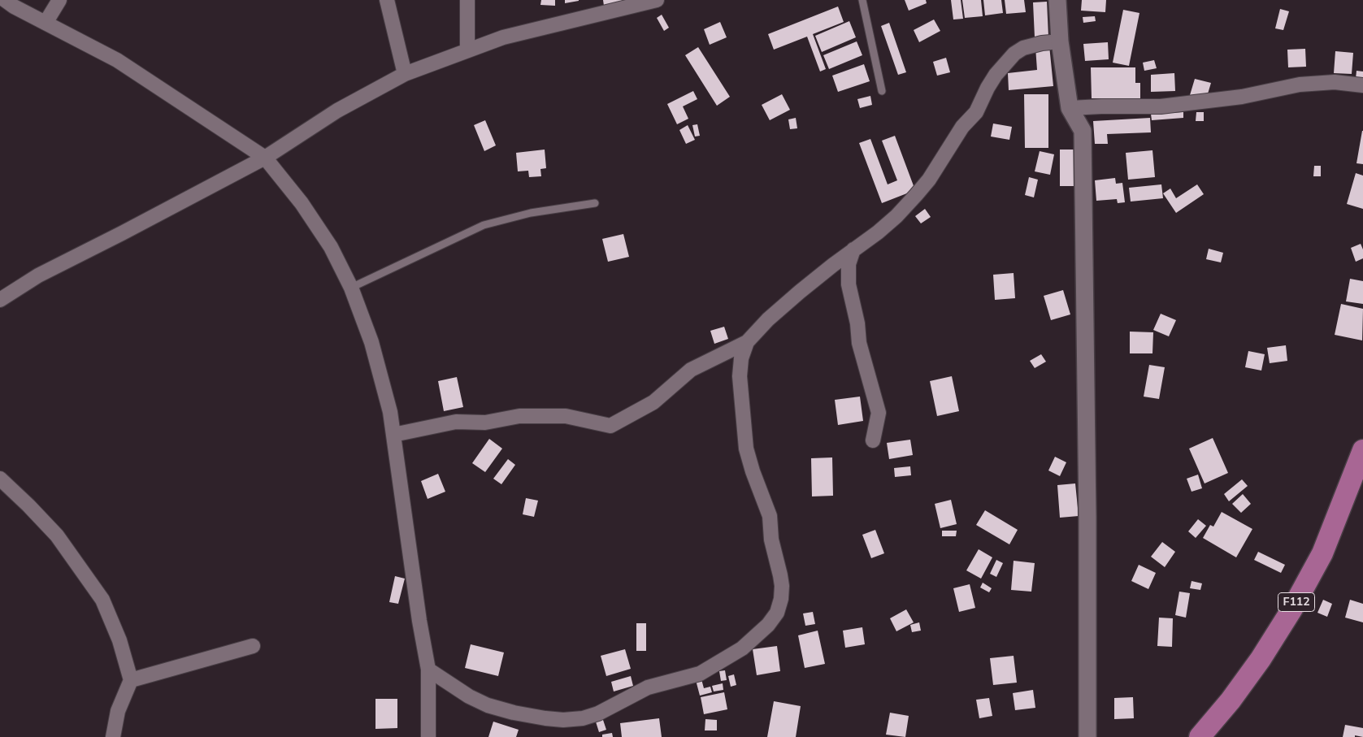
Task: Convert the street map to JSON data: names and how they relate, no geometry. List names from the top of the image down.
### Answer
{
  "streets": {
    "main road": ["F112"]
  }
}
